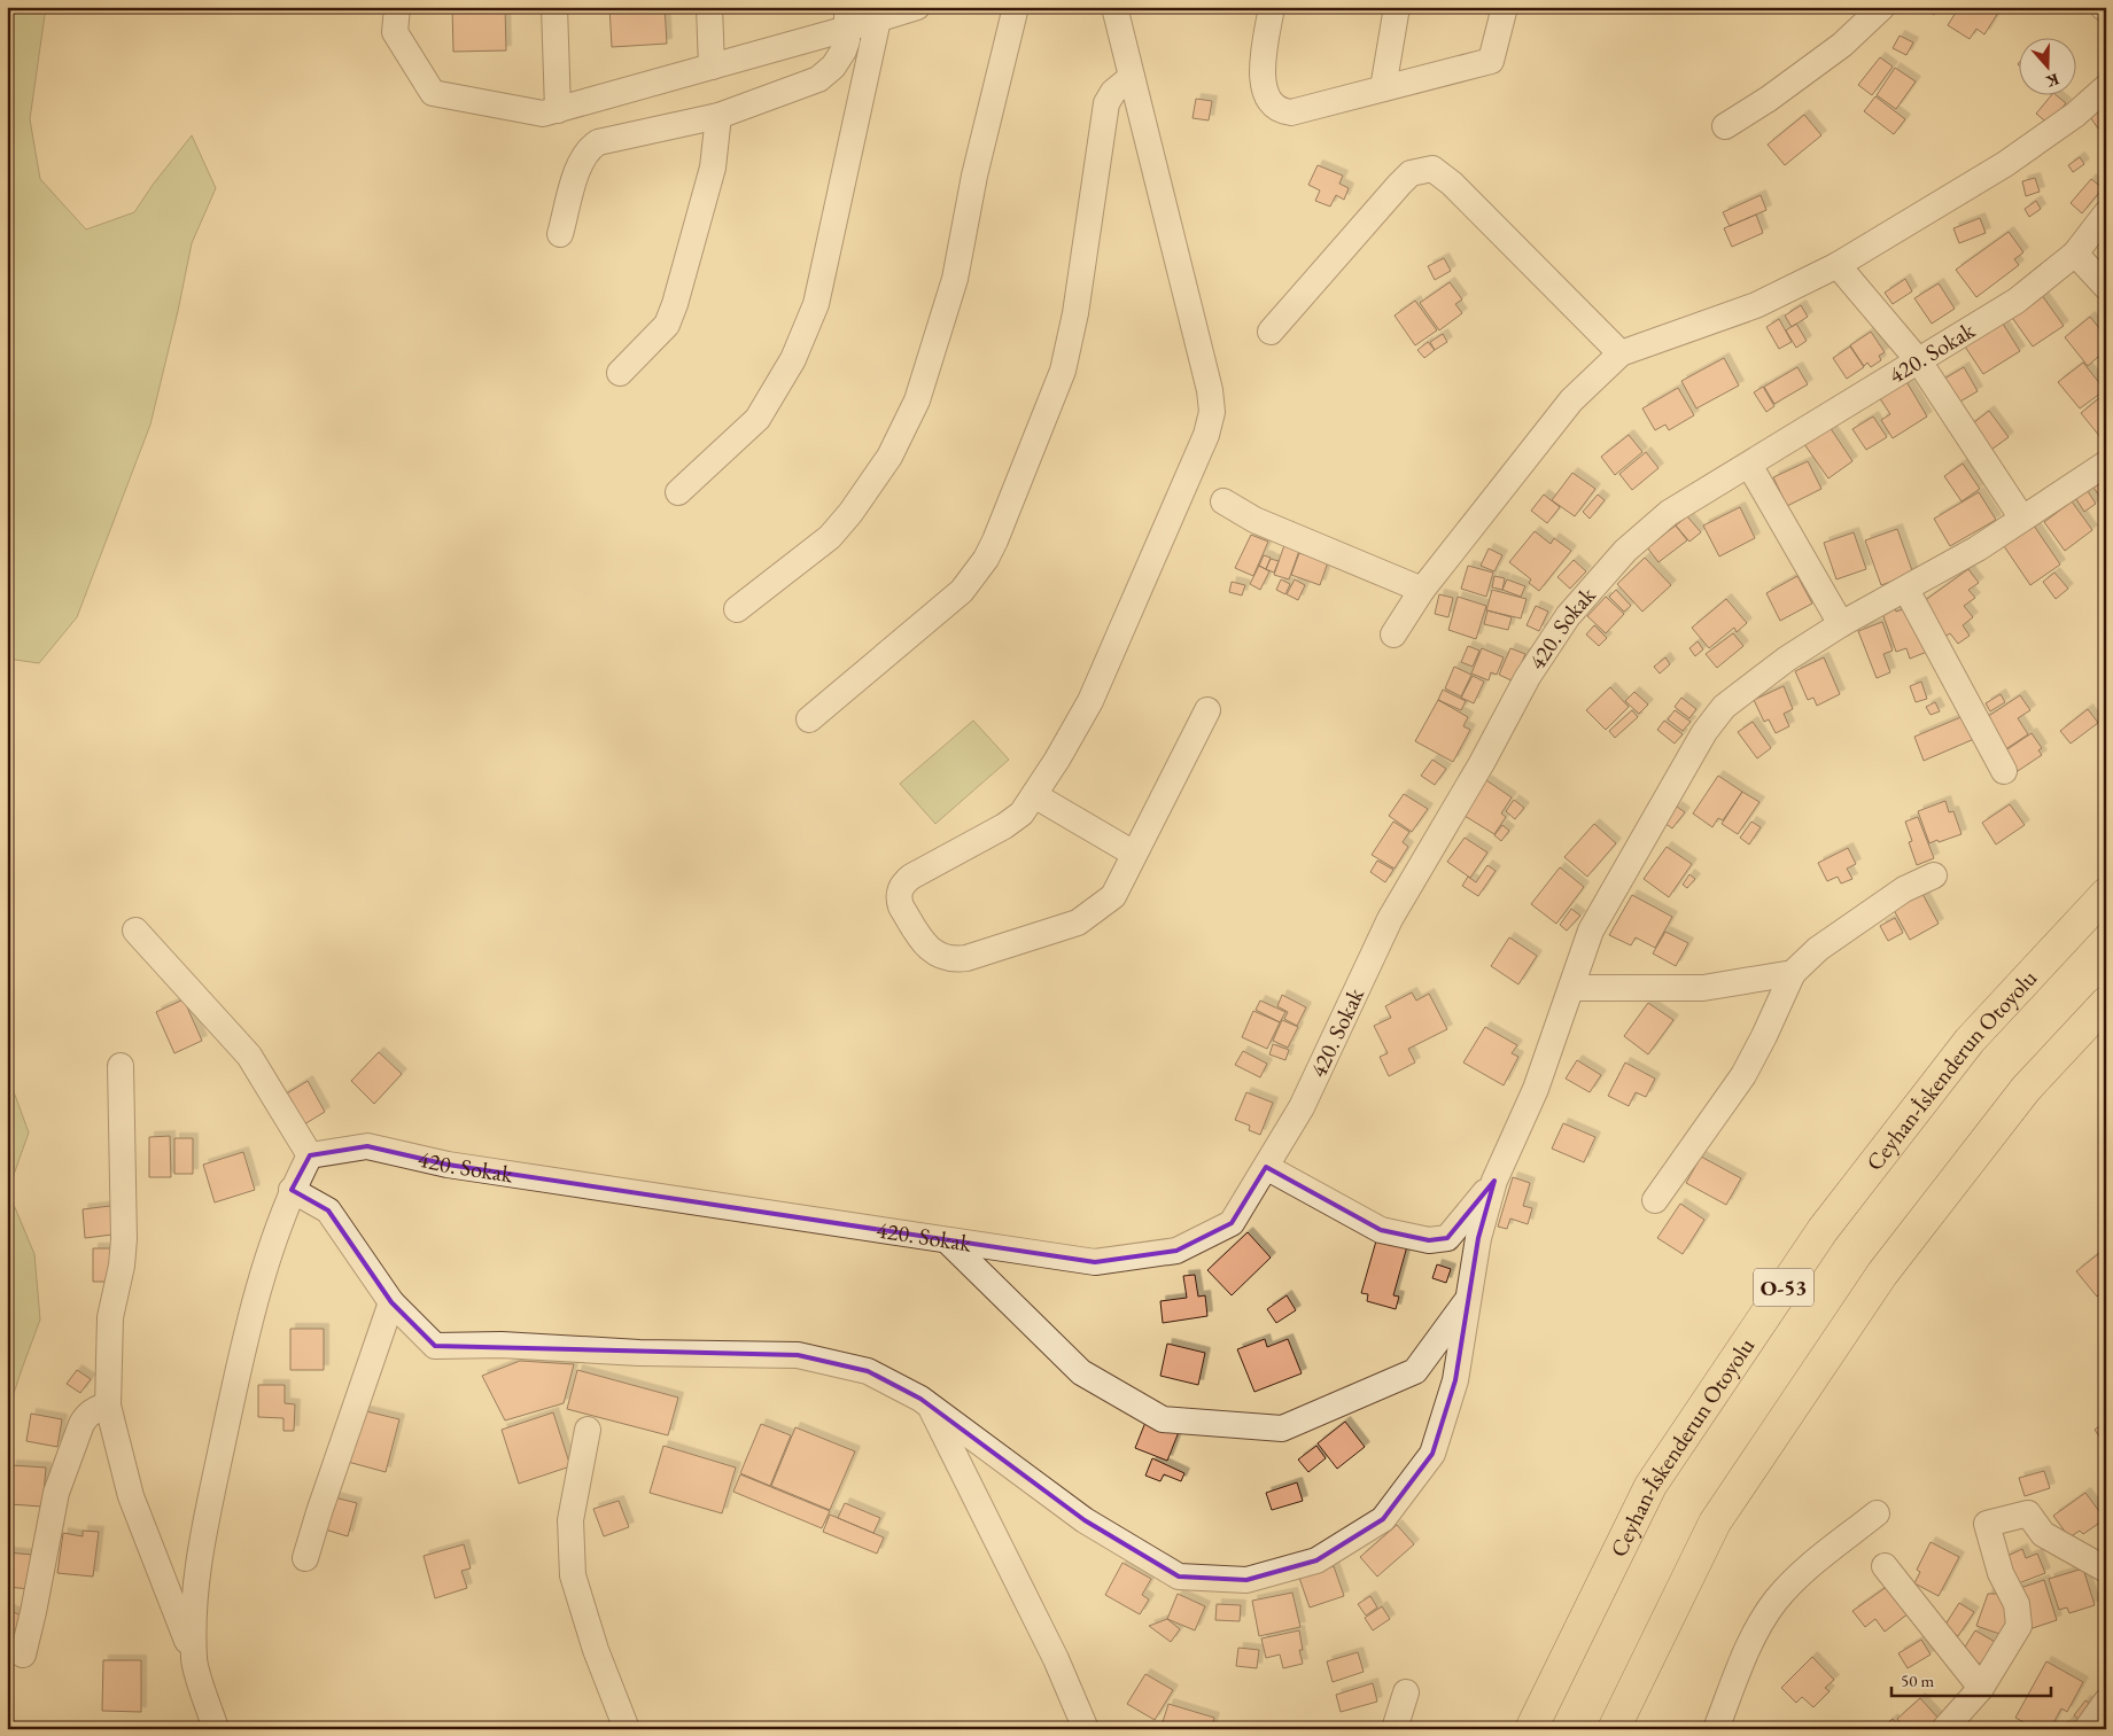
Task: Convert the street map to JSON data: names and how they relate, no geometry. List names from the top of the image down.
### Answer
{
  "streets": {
    "highway": ["Ceyhan-İskenderun Otoyolu", "O-53"],
    "street": ["420. Sokak"]
  },
  "scale_bar": "50 m",
  "north": "bottom"
}
